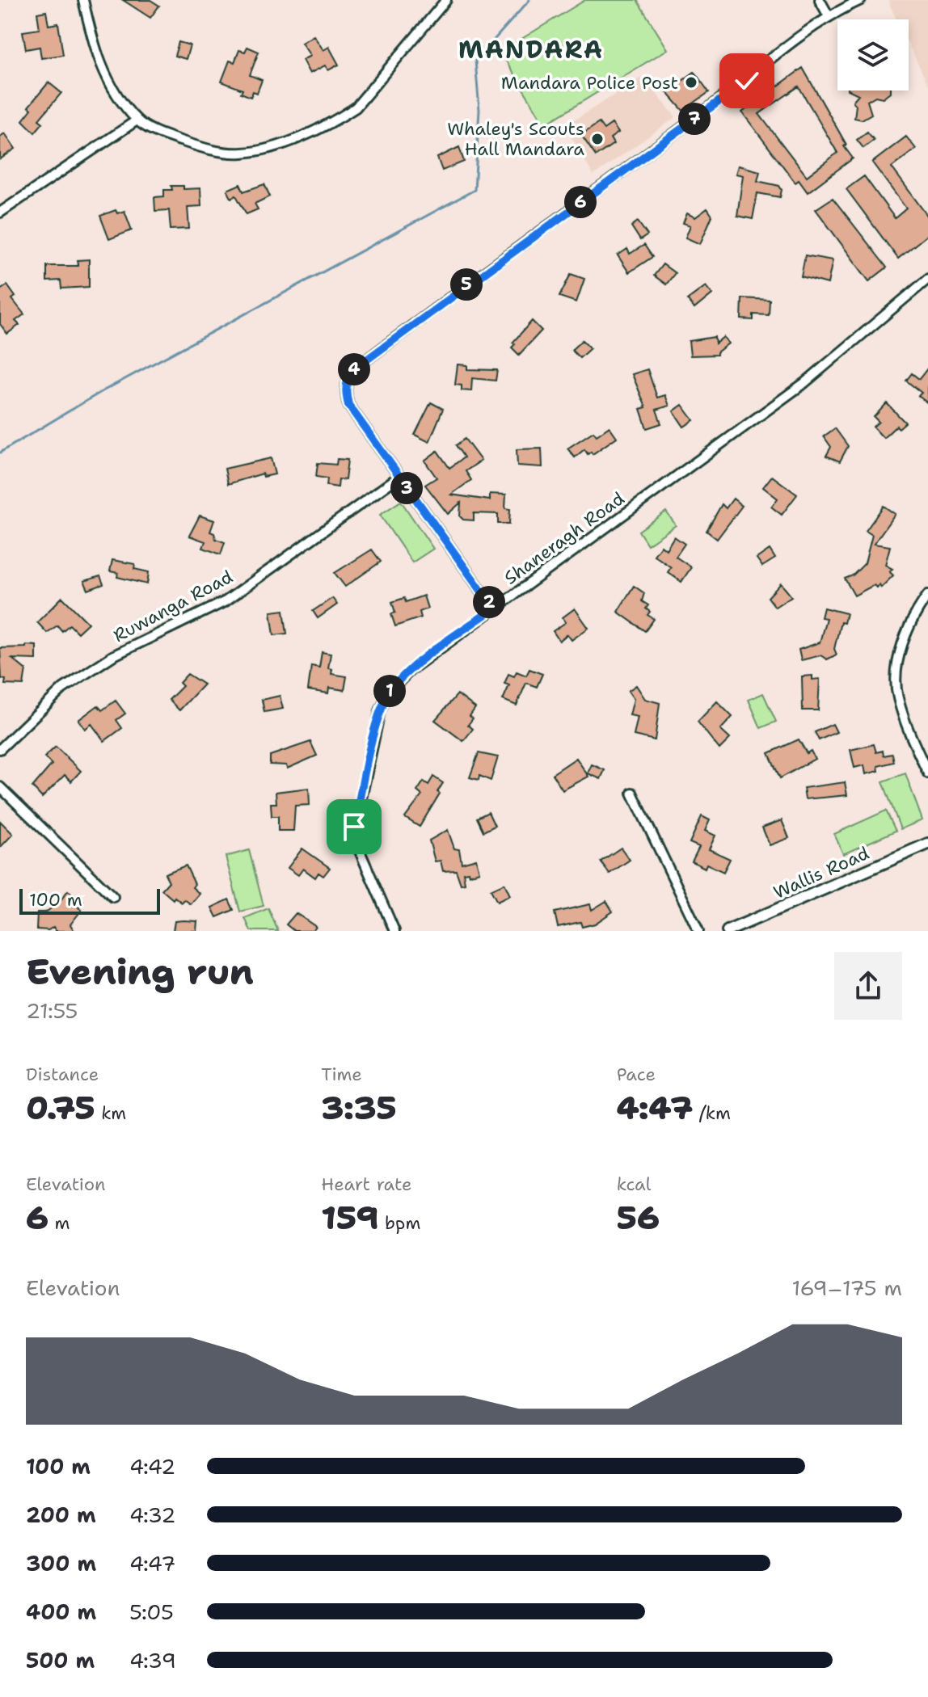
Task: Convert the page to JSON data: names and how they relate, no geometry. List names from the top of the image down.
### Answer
{
  "streets": {
    "street": ["Shaneragh Road", "Ruwanga Road", "Wallis Road"]
  },
  "districts": ["MANDARA"],
  "places": ["Mandara Police Post", "Whaley's Scouts Hall Mandara"],
  "scale_bar": "100 m",
  "page": {
    "pins": [
      "7",
      "6",
      "5",
      "4",
      "3",
      "2",
      "1"
    ],
    "scale": "100 m",
    "heading": ["Evening run", "21:55"],
    "stats": [
      ["Distance", "0.75 km"],
      ["Time", "3:35"],
      ["Pace", "4:47 /km"],
      ["Elevation", "6 m"],
      ["Heart rate", "159 bpm"],
      ["kcal", "56"]
    ],
    "chart": ["Elevation", "169–175 m"],
    "list": [
      {
        "name": "100 m",
        "note": "4:42"
      },
      {
        "name": "200 m",
        "note": "4:32"
      },
      {
        "name": "300 m",
        "note": "4:47"
      },
      {
        "name": "400 m",
        "note": "5:05"
      },
      {
        "name": "500 m",
        "note": "4:39"
      }
    ]
  }
}
